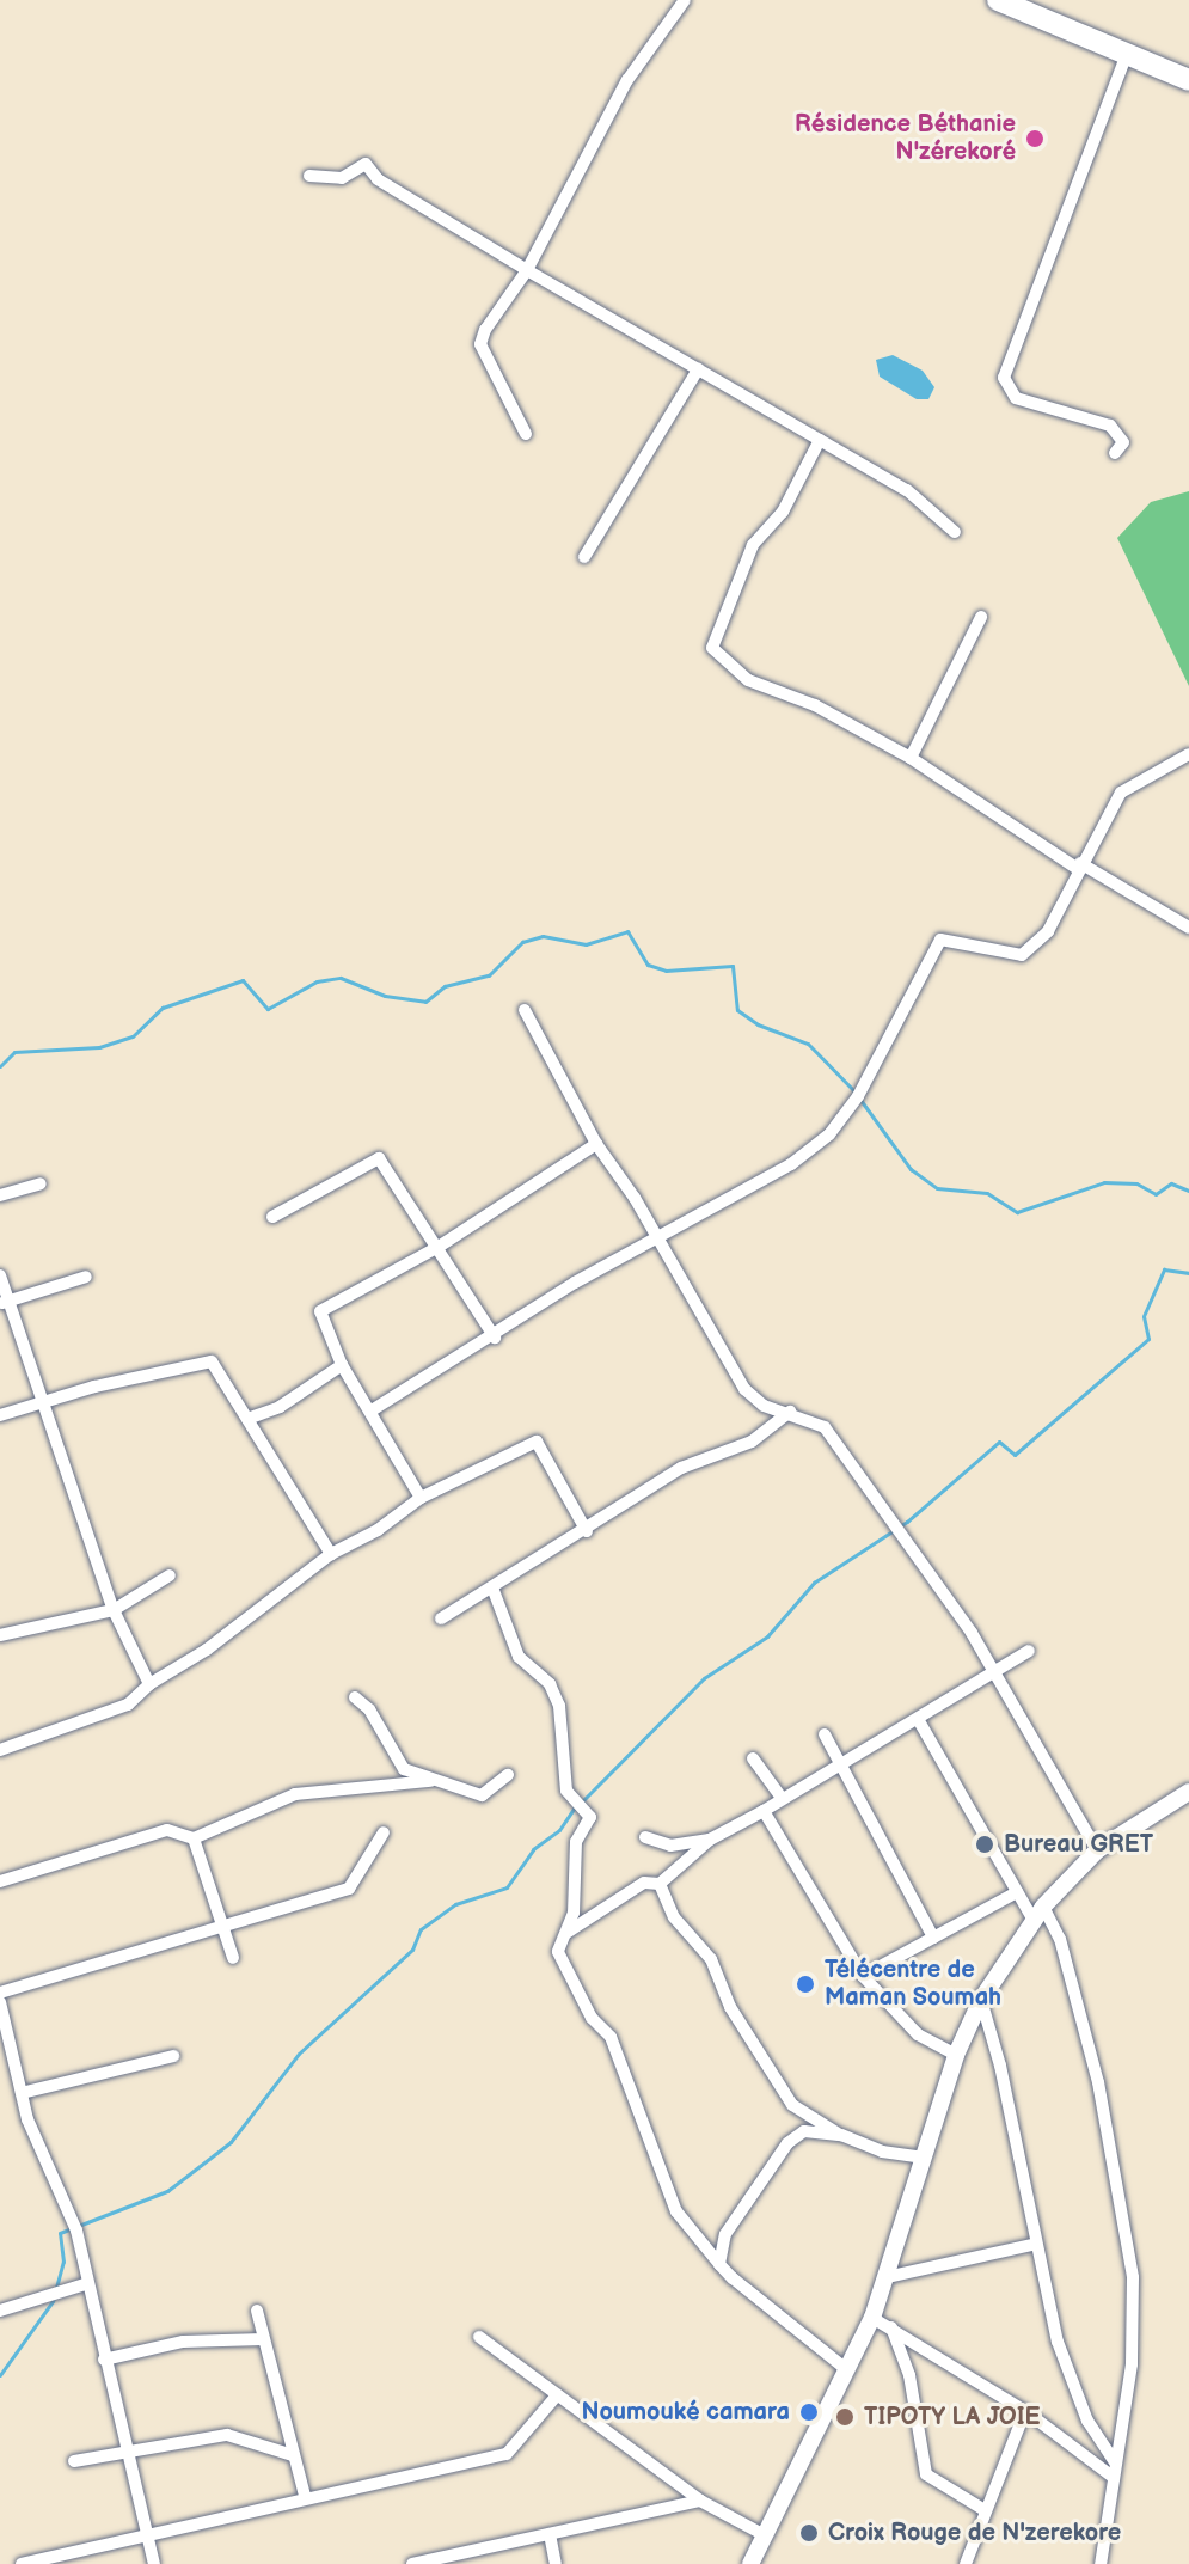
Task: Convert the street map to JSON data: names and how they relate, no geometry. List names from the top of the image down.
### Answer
{
  "places": [
    "Résidence Béthanie N'zérekoré",
    "Bureau GRET",
    "Télécentre de Maman Soumah",
    "Noumouké camara",
    "TIPOTY LA JOIE",
    "Croix Rouge de N'zerekore"
  ]
}
